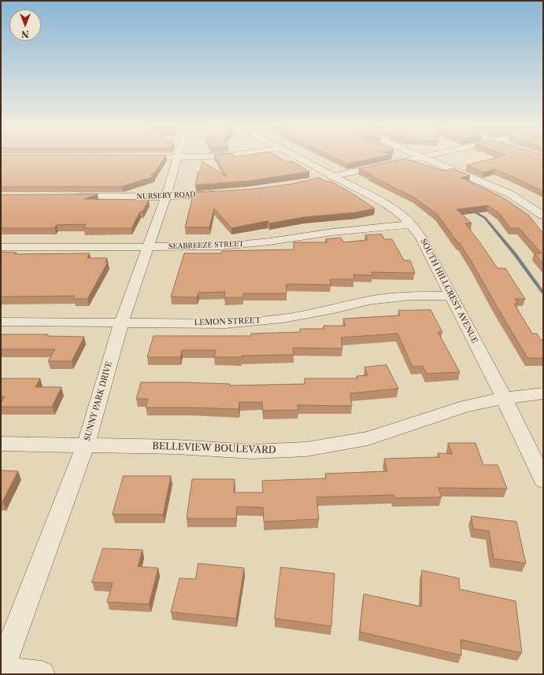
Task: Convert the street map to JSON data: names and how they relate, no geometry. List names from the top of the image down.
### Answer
{
  "streets": {
    "street": [
      "NURSERY ROAD",
      "SEABREEZE STREET",
      "SOUTH HILLCREST AVENUE",
      "LEMON STREET",
      "SUNNY PARK DRIVE",
      "BELLEVIEW BOULEVARD"
    ]
  },
  "crossings": [
    ["NURSERY ROAD", "SUNNY PARK DRIVE"],
    ["SEABREEZE STREET", "SOUTH HILLCREST AVENUE"],
    ["SEABREEZE STREET", "SUNNY PARK DRIVE"],
    ["SOUTH HILLCREST AVENUE", "LEMON STREET"],
    ["SOUTH HILLCREST AVENUE", "BELLEVIEW BOULEVARD"],
    ["LEMON STREET", "SUNNY PARK DRIVE"],
    ["SUNNY PARK DRIVE", "BELLEVIEW BOULEVARD"]
  ],
  "north": "bottom"
}
